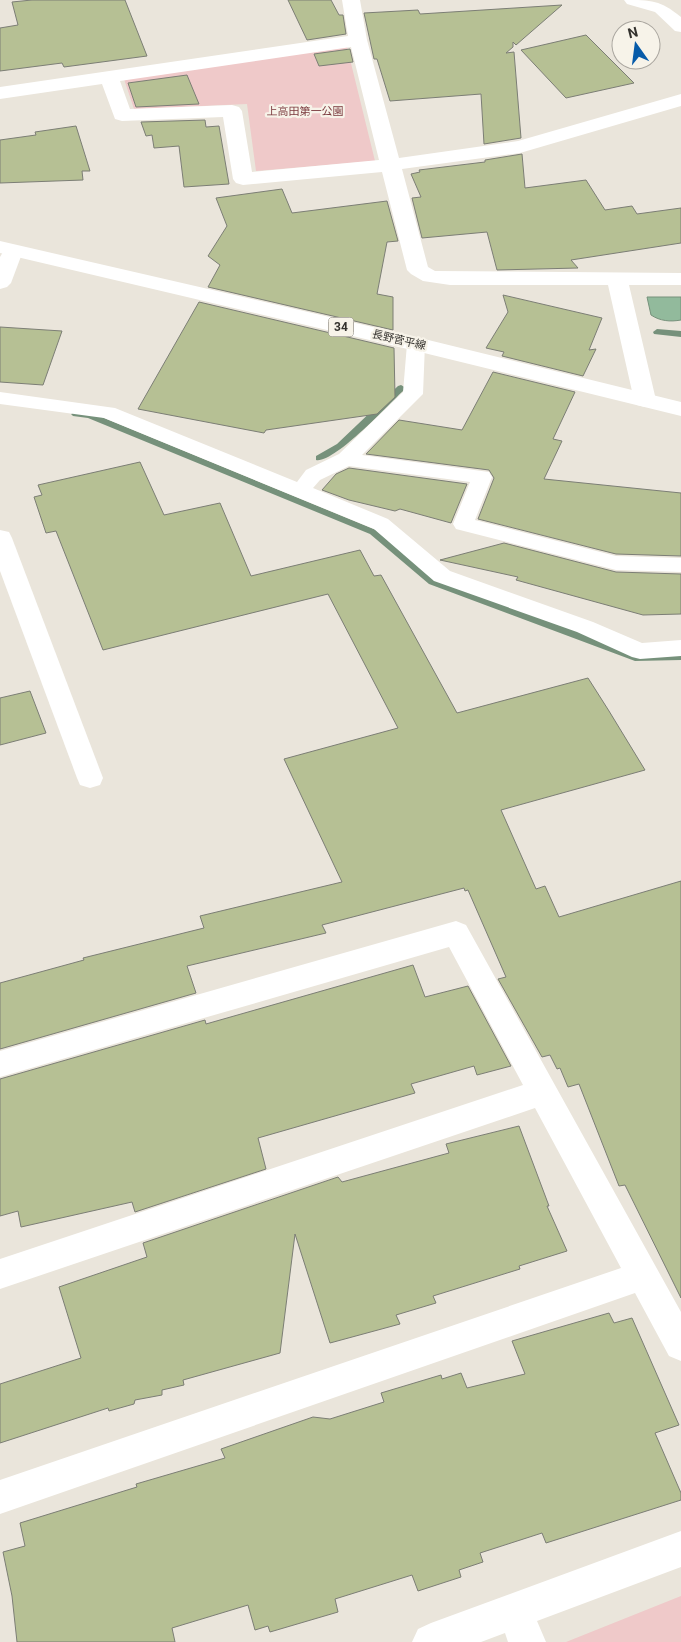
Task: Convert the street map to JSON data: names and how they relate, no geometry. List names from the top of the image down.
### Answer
{
  "streets": {
    "street": ["34", "長野菅平線"]
  },
  "parks": ["上高田第一公園"],
  "north": "top"
}
